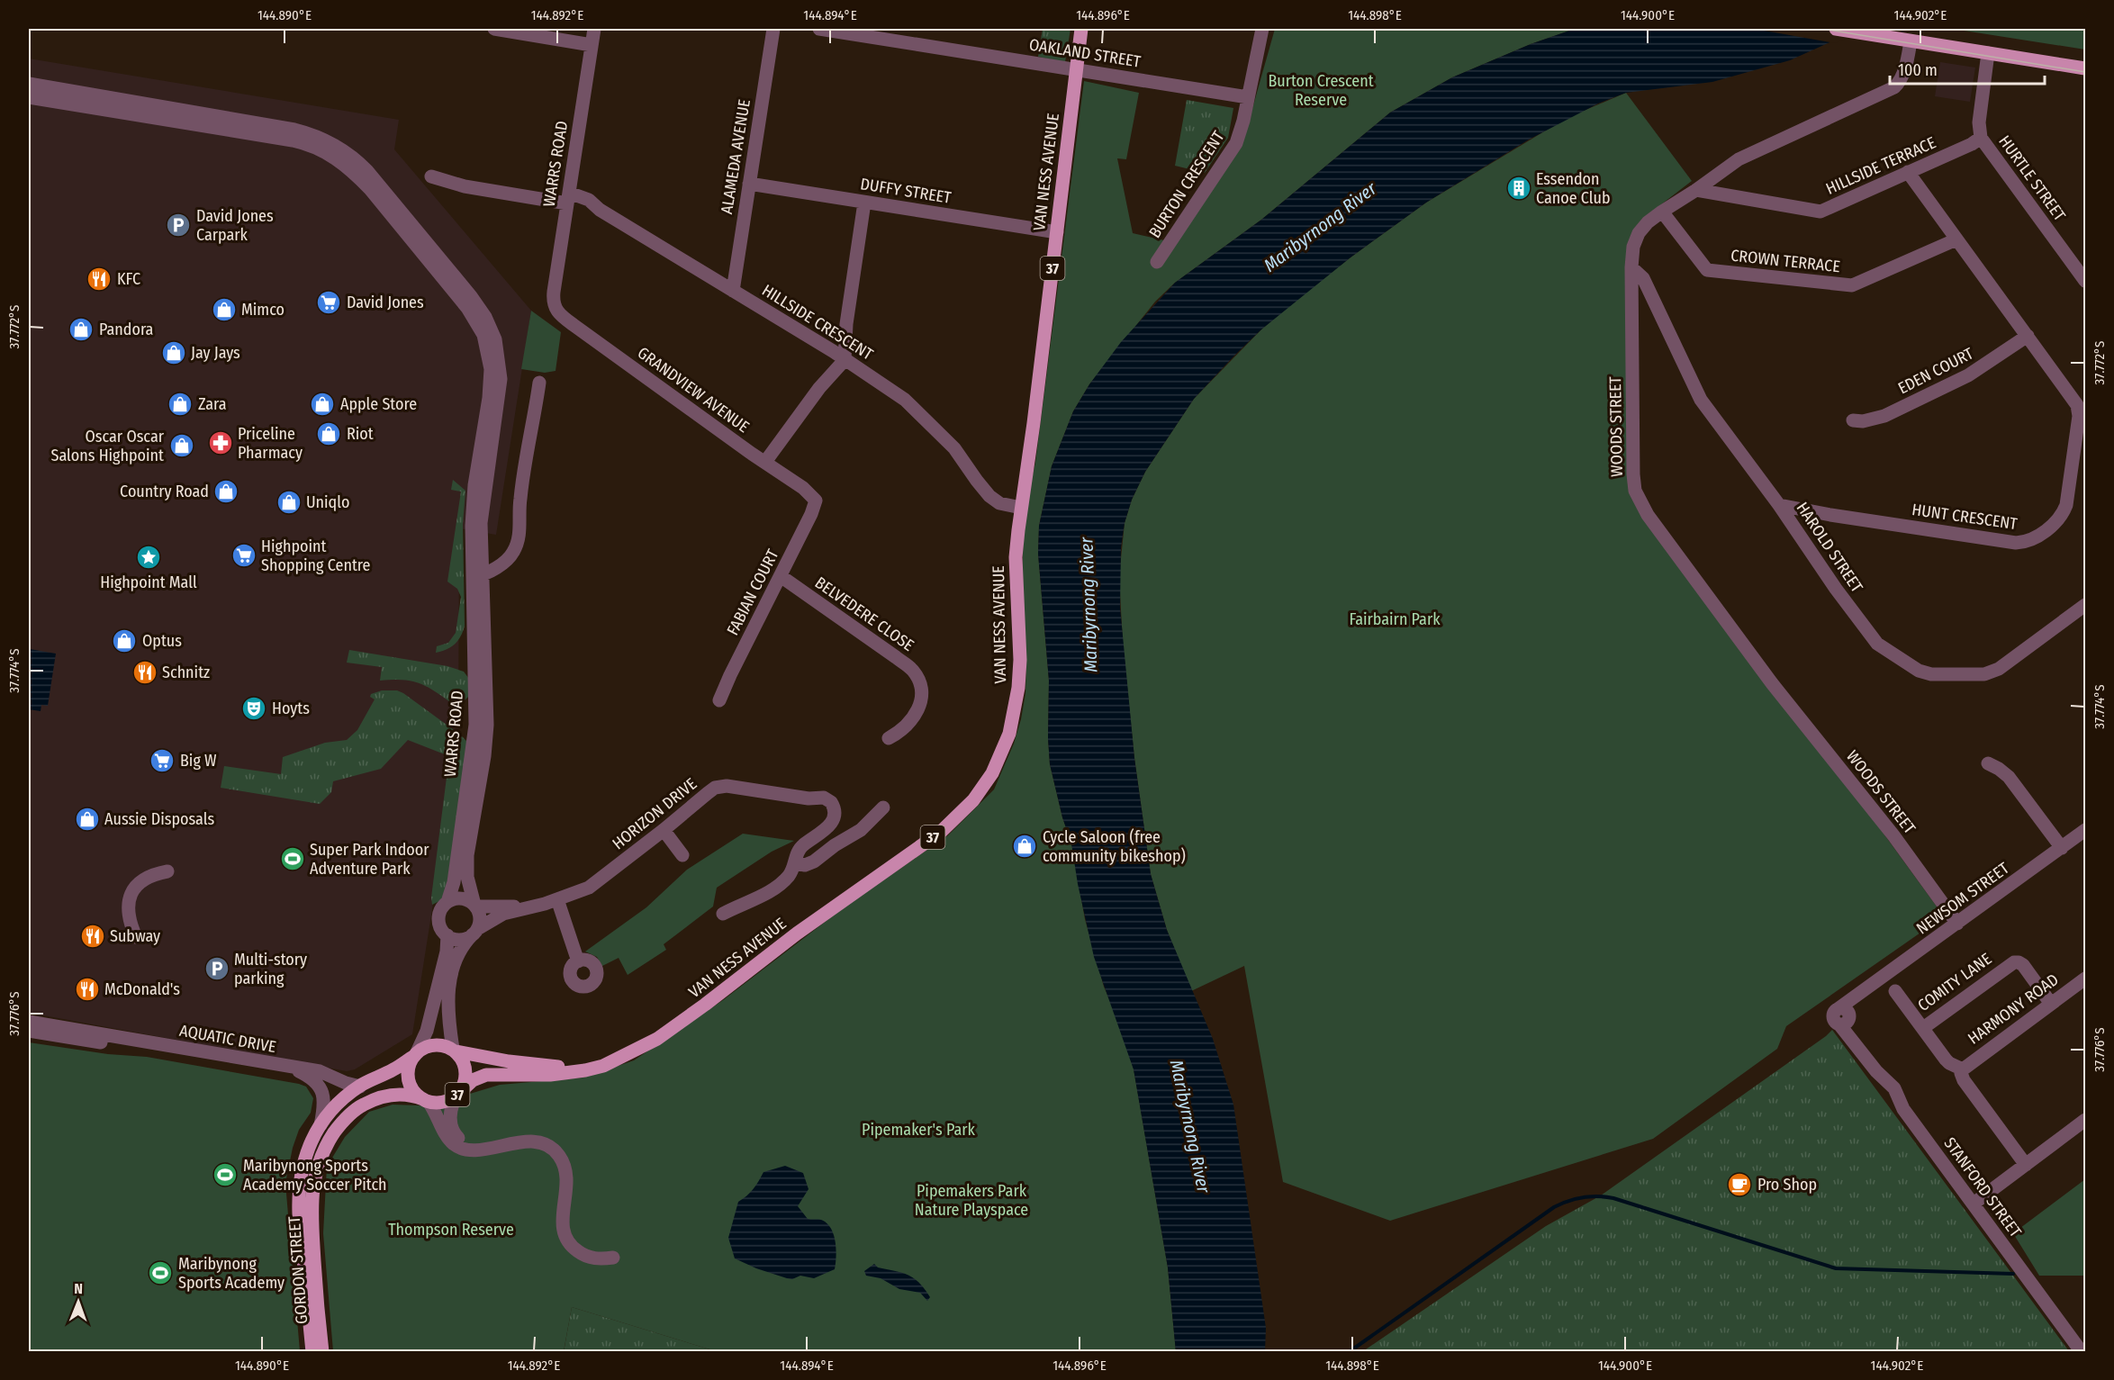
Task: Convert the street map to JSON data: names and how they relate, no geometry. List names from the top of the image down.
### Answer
{
  "streets": {
    "main road": ["VAN NESS AVENUE", "37", "GORDON STREET"],
    "street": [
      "OAKLAND STREET",
      "ALAMEDA AVENUE",
      "WARRS ROAD",
      "HILLSIDE TERRACE",
      "HURTLE STREET",
      "BURTON CRESCENT",
      "DUFFY STREET",
      "CROWN TERRACE",
      "HILLSIDE CRESCENT",
      "EDEN COURT",
      "GRANDVIEW AVENUE",
      "WOODS STREET",
      "HUNT CRESCENT",
      "HAROLD STREET",
      "FABIAN COURT",
      "BELVEDERE CLOSE",
      "HORIZON DRIVE",
      "NEWSOM STREET",
      "COMITY LANE",
      "HARMONY ROAD",
      "AQUATIC DRIVE",
      "STANFORD STREET"
    ]
  },
  "crossings": [
    ["OAKLAND STREET", "VAN NESS AVENUE"],
    ["OAKLAND STREET", "BURTON CRESCENT"],
    ["ALAMEDA AVENUE", "DUFFY STREET"],
    ["ALAMEDA AVENUE", "HILLSIDE CRESCENT"],
    ["WARRS ROAD", "HILLSIDE CRESCENT"],
    ["WARRS ROAD", "GRANDVIEW AVENUE"],
    ["WARRS ROAD", "HORIZON DRIVE"],
    ["HILLSIDE TERRACE", "HURTLE STREET"],
    ["HILLSIDE TERRACE", "WOODS STREET"],
    ["HILLSIDE TERRACE", "HUNT CRESCENT"],
    ["VAN NESS AVENUE", "DUFFY STREET"],
    ["VAN NESS AVENUE", "37"],
    ["VAN NESS AVENUE", "HILLSIDE CRESCENT"],
    ["VAN NESS AVENUE", "GORDON STREET"],
    ["CROWN TERRACE", "WOODS STREET"],
    ["CROWN TERRACE", "HUNT CRESCENT"],
    ["37", "GORDON STREET"],
    ["EDEN COURT", "HUNT CRESCENT"],
    ["GRANDVIEW AVENUE", "FABIAN COURT"],
    ["WOODS STREET", "HAROLD STREET"],
    ["WOODS STREET", "NEWSOM STREET"],
    ["HUNT CRESCENT", "HAROLD STREET"],
    ["FABIAN COURT", "BELVEDERE CLOSE"],
    ["NEWSOM STREET", "STANFORD STREET"],
    ["COMITY LANE", "HARMONY ROAD"],
    ["AQUATIC DRIVE", "GORDON STREET"]
  ],
  "water": ["Maribyrnong River"],
  "parks": [
    "Burton Crescent Reserve",
    "Fairbairn Park",
    "Pipemaker's Park",
    "Pipemakers Park Nature Playspace",
    "Thompson Reserve"
  ],
  "places": {
    "building": ["Essendon Canoe Club"],
    "parking": ["David Jones Carpark", "Multi-story parking"],
    "restaurant": [
      "KFC",
      "Schnitz",
      "Subway",
      "McDonald's"
    ],
    "supermarket": ["David Jones", "Highpoint Shopping Centre", "Big W"],
    "shop": [
      "Mimco",
      "Pandora",
      "Jay Jays",
      "Zara",
      "Apple Store",
      "Riot",
      "Oscar Oscar Salons Highpoint",
      "Country Road",
      "Uniqlo",
      "Optus",
      "Aussie Disposals",
      "Cycle Saloon (free community bikeshop)"
    ],
    "pharmacy": ["Priceline Pharmacy"],
    "place": ["Highpoint Mall"],
    "theatre": ["Hoyts"],
    "sports": ["Super Park Indoor Adventure Park", "Maribynong Sports Academy Soccer Pitch", "Maribynong Sports Academy"],
    "cafe": ["Pro Shop"]
  },
  "scale_bar": "100 m",
  "north": "top",
  "coordinates": [
    "144.890°E",
    "144.892°E",
    "144.894°E",
    "144.896°E",
    "144.898°E",
    "144.900°E",
    "144.902°E",
    "37.772°S",
    "37.774°S",
    "37.776°S"
  ]
}
